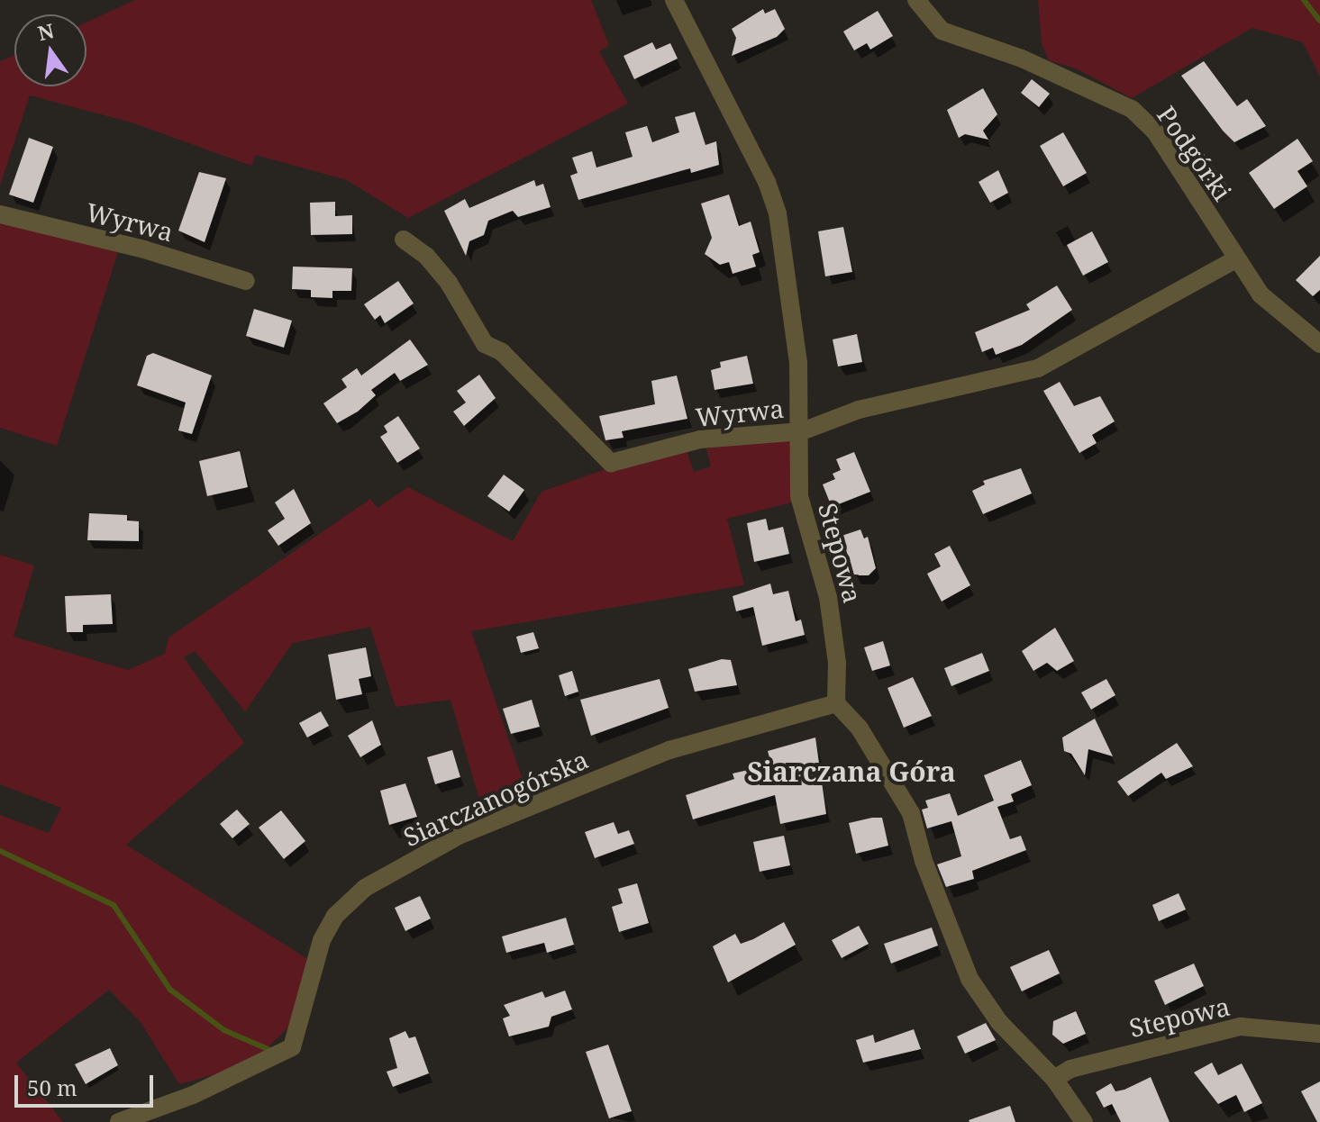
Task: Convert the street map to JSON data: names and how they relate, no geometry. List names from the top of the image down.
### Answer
{
  "streets": {
    "street": [
      "Podgórki",
      "Wyrwa",
      "Stepowa",
      "Siarczanogórska"
    ]
  },
  "crossings": [
    ["Podgórki", "Wyrwa"],
    ["Wyrwa", "Stepowa"],
    ["Stepowa", "Siarczanogórska"]
  ],
  "districts": ["Siarczana Góra"],
  "scale_bar": "50 m",
  "north": "top"
}
